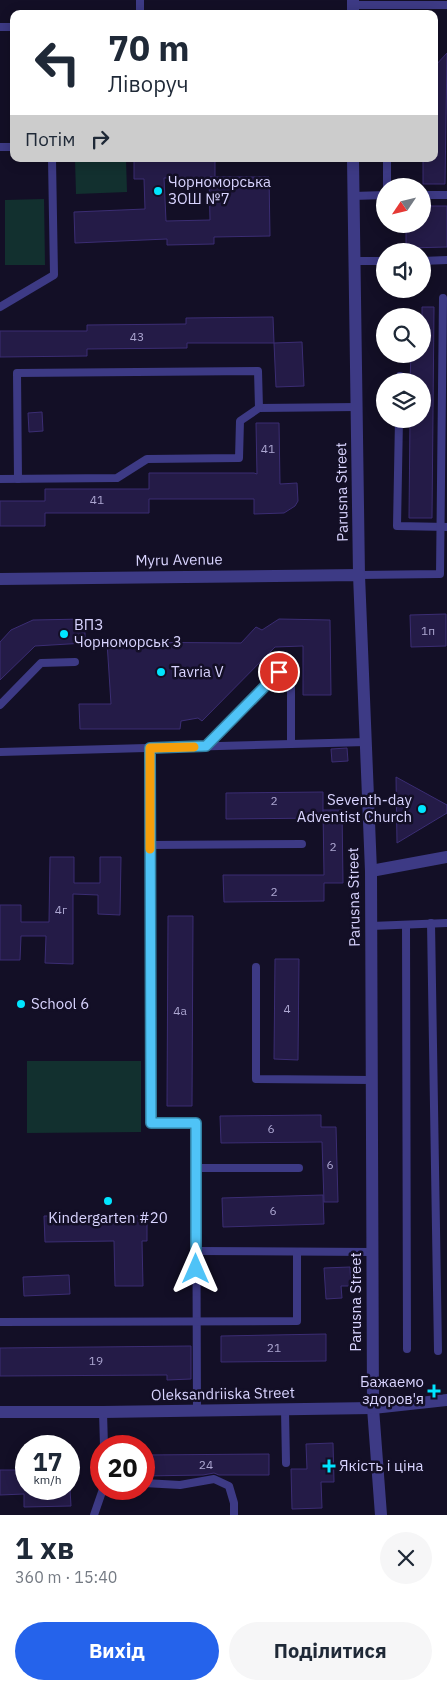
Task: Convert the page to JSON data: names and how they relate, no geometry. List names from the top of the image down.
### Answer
{
  "streets": {
    "street": ["Parusna Street", "Myru Avenue", "Oleksandriiska Street"]
  },
  "crossings": [
    ["Parusna Street", "Myru Avenue"],
    ["Parusna Street", "Oleksandriiska Street"]
  ],
  "places": {
    "other": [
      "Чорноморська ЗОШ №7",
      "ВПЗ Чорноморськ 3",
      "Tavria V",
      "Seventh-day Adventist Church",
      "School 6",
      "Kindergarten #20"
    ],
    "health": ["Бажаемо здоров'я", "Якість і ціна"]
  },
  "house_numbers": [
    "43",
    "41",
    "41",
    "1п",
    "2",
    "2",
    "2",
    "4г",
    "4",
    "4а",
    "6",
    "6",
    "6",
    "21",
    "19",
    "24"
  ],
  "north": "bottom left",
  "page": {
    "turn": ["70 m", "Ліворуч"],
    "then": "Потім",
    "speed": "17 km/h",
    "limit": "20",
    "heading": ["1 хв", "360 m · 15:40"],
    "buttons": ["Вихід", "Поділитися"]
  }
}
